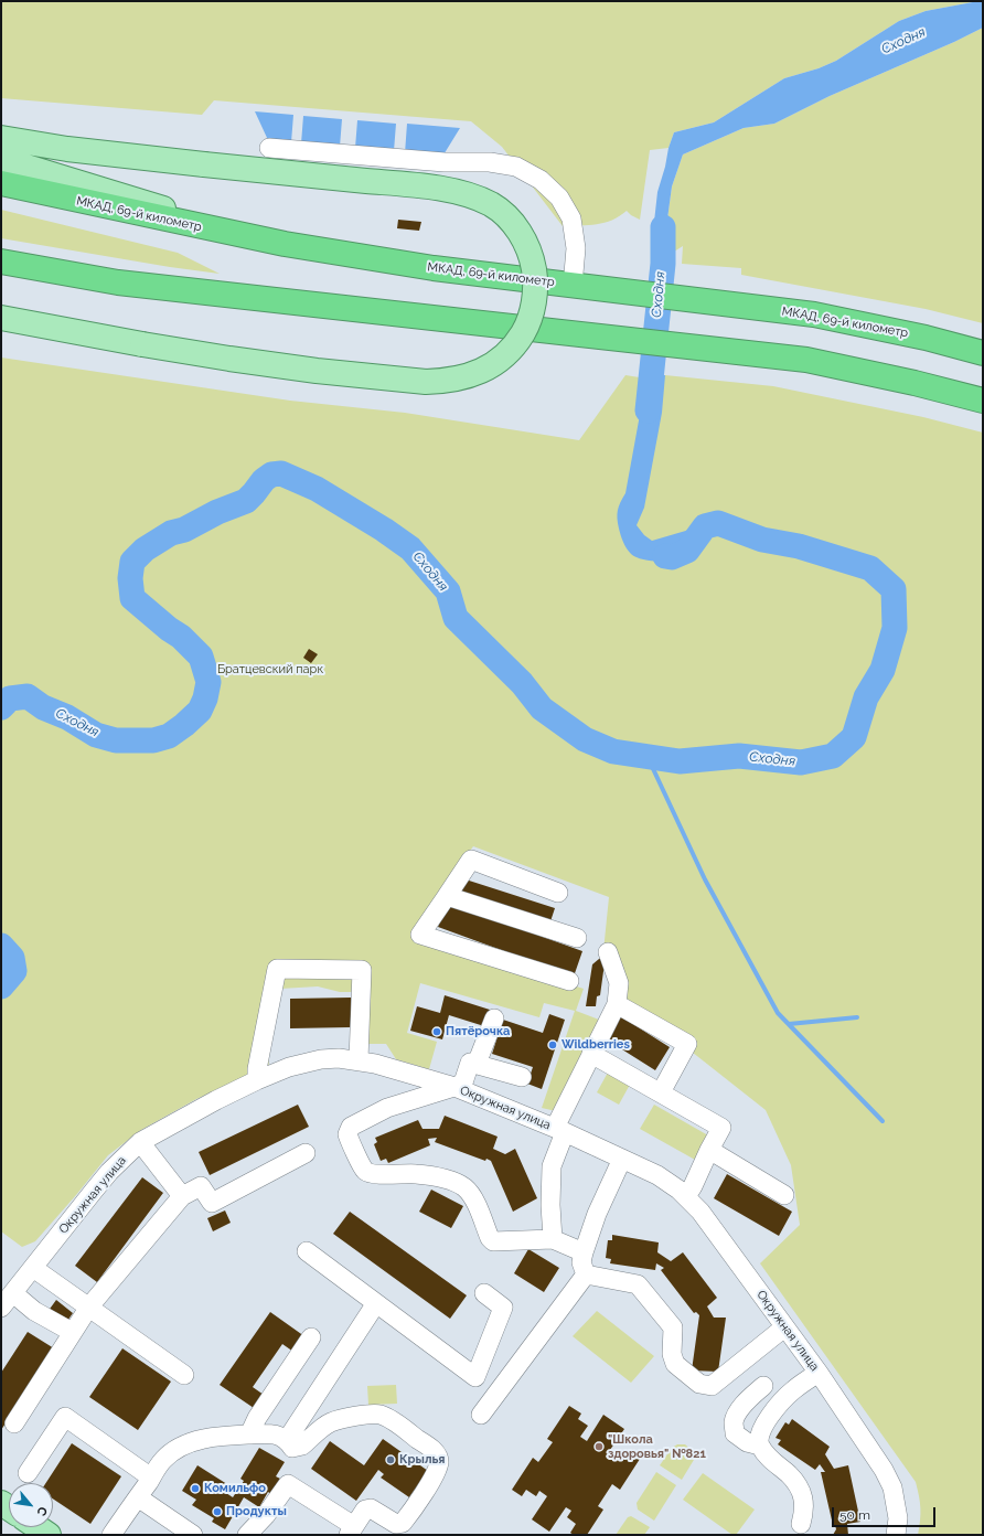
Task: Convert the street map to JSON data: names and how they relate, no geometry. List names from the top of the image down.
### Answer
{
  "streets": {
    "highway": ["МКАД, 69-й километр"],
    "street": ["Окружная улица"]
  },
  "water": ["Сходня"],
  "parks": ["Братцевский парк"],
  "places": [
    "Пятёрочка",
    "Wildberries",
    "\"Школа здоровья\" №821",
    "Крылья",
    "Комильфо",
    "Продукты"
  ],
  "scale_bar": "50 m",
  "north": "bottom right"
}
